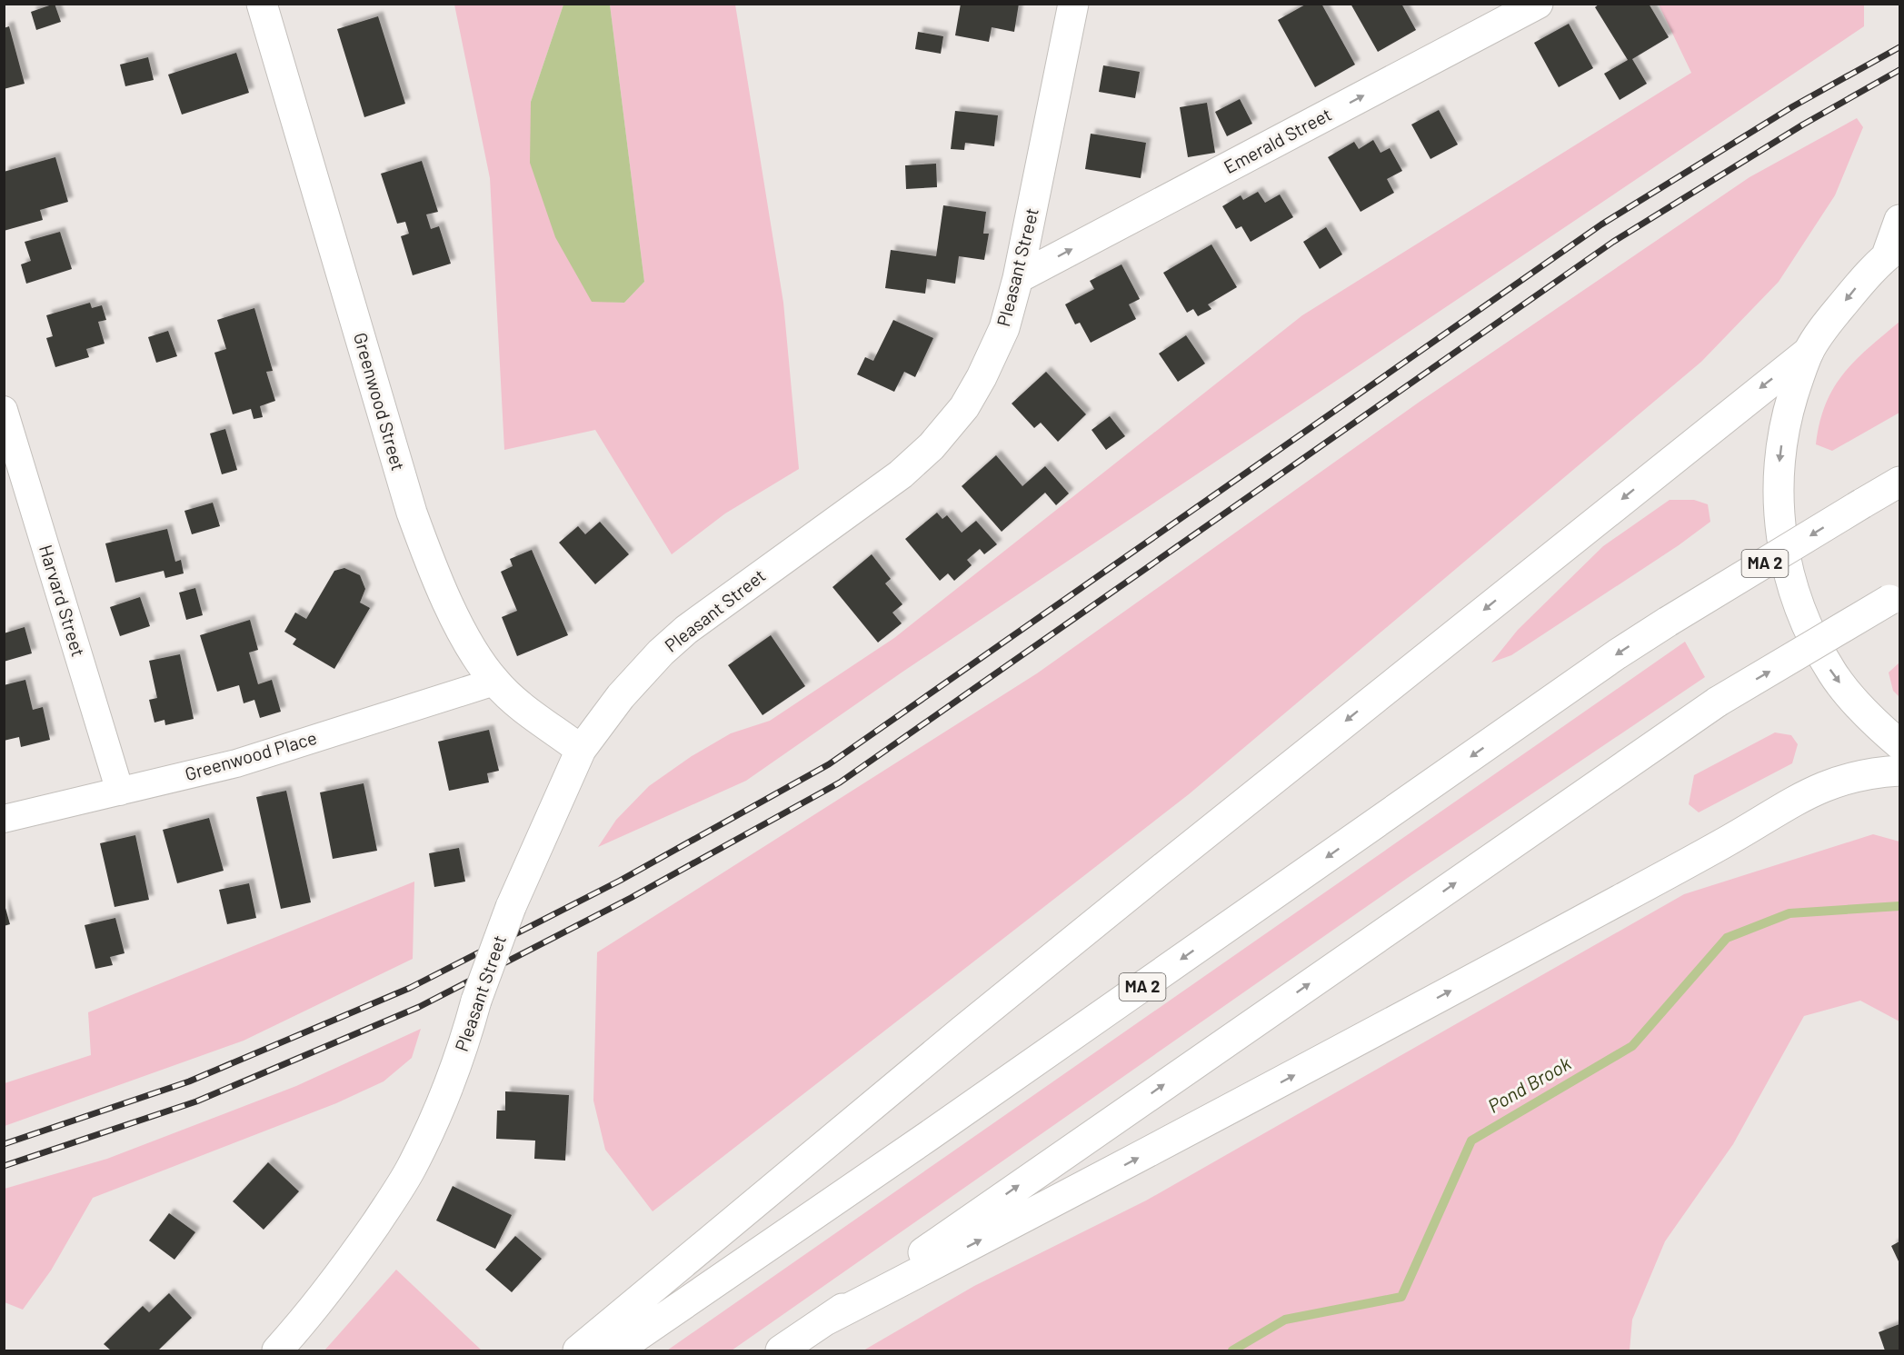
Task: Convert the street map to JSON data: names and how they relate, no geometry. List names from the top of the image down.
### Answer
{
  "streets": {
    "main road": [
      "Emerald Street",
      "Pleasant Street",
      "Greenwood Street",
      "MA 2"
    ],
    "street": ["Harvard Street", "Greenwood Place"]
  },
  "crossings": [
    ["Emerald Street", "Pleasant Street"],
    ["Pleasant Street", "Greenwood Street"],
    ["Greenwood Street", "Greenwood Place"],
    ["Harvard Street", "Greenwood Place"]
  ],
  "one_way": ["Emerald Street"],
  "water": ["Pond Brook"]
}
